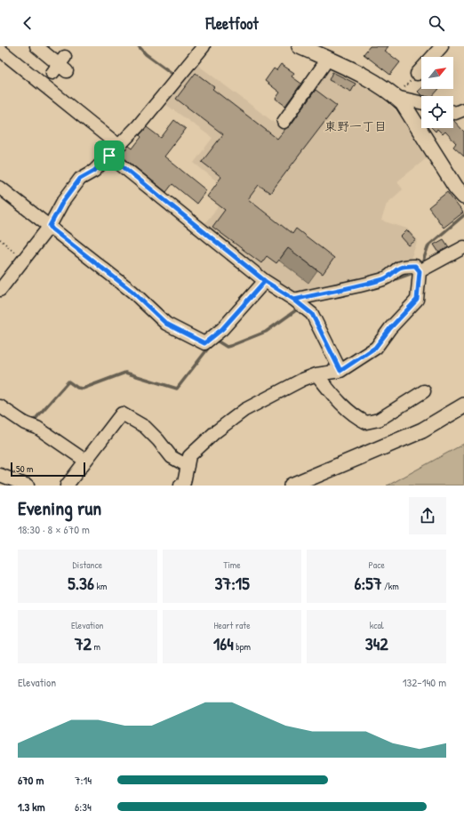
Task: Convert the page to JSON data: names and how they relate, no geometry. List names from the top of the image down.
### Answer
{
  "districts": ["東野一丁目"],
  "scale_bar": "50 m",
  "north": "top right",
  "page": {
    "header": "Fleetfoot",
    "scale": "50 m",
    "heading": ["Evening run", "18:30 · 8 × 670 m"],
    "stats": [
      ["Distance", "5.36 km"],
      ["Time", "37:15"],
      ["Pace", "6:57 /km"],
      ["Elevation", "72 m"],
      ["Heart rate", "164 bpm"],
      ["kcal", "342"]
    ],
    "chart": ["Elevation", "132–140 m"],
    "list": [
      {
        "name": "670 m",
        "note": "7:14"
      },
      {
        "name": "1.3 km",
        "note": "6:34"
      }
    ]
  }
}
